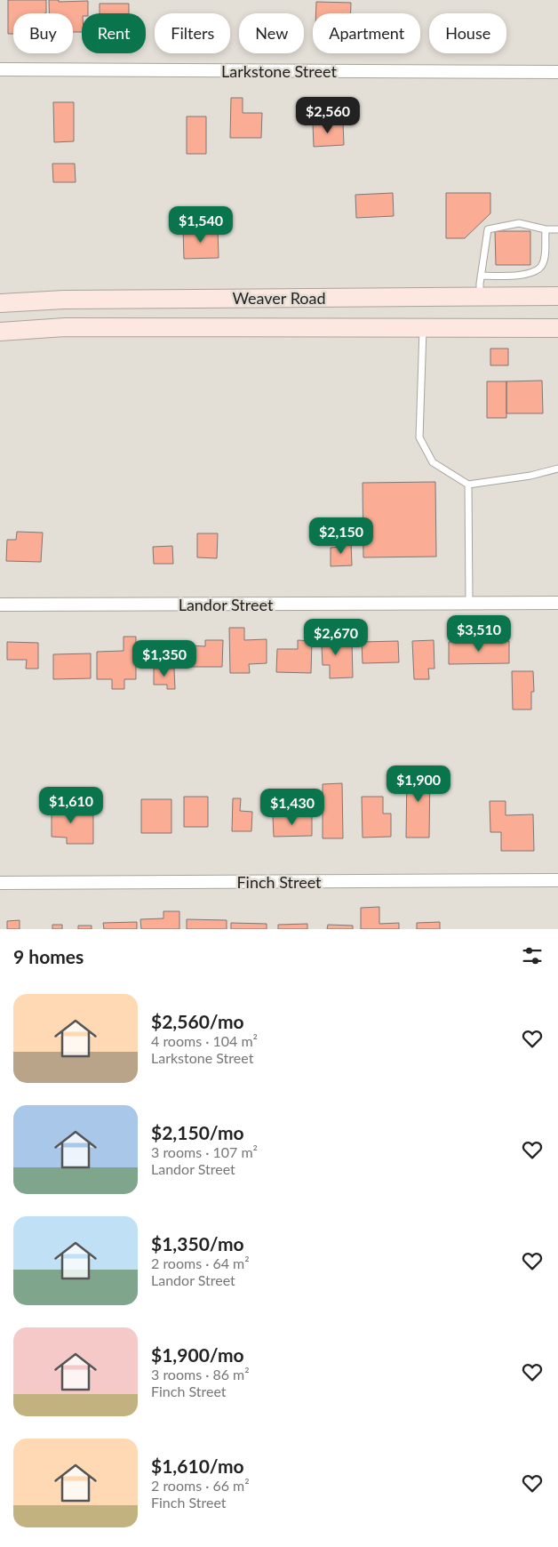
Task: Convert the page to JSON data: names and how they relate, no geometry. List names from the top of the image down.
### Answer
{
  "streets": {
    "main road": ["Weaver Road"],
    "street": ["Larkstone Street", "Landor Street", "Finch Street"]
  },
  "page": {
    "chip": [
      "Buy",
      "Rent",
      "Filters",
      "New",
      "Apartment",
      "House"
    ],
    "price": [
      "$2,560",
      "$1,540",
      "$2,150",
      "$3,510",
      "$2,670",
      "$1,350",
      "$1,900",
      "$1,610",
      "$1,430"
    ],
    "heading": "9 homes",
    "list": [
      {
        "name": "$2,560/mo",
        "note": "4 rooms · 104 m² · Larkstone Street"
      },
      {
        "name": "$2,150/mo",
        "note": "3 rooms · 107 m² · Landor Street"
      },
      {
        "name": "$1,350/mo",
        "note": "2 rooms · 64 m² · Landor Street"
      },
      {
        "name": "$1,900/mo",
        "note": "3 rooms · 86 m² · Finch Street"
      },
      {
        "name": "$1,610/mo",
        "note": "2 rooms · 66 m² · Finch Street"
      }
    ]
  }
}
